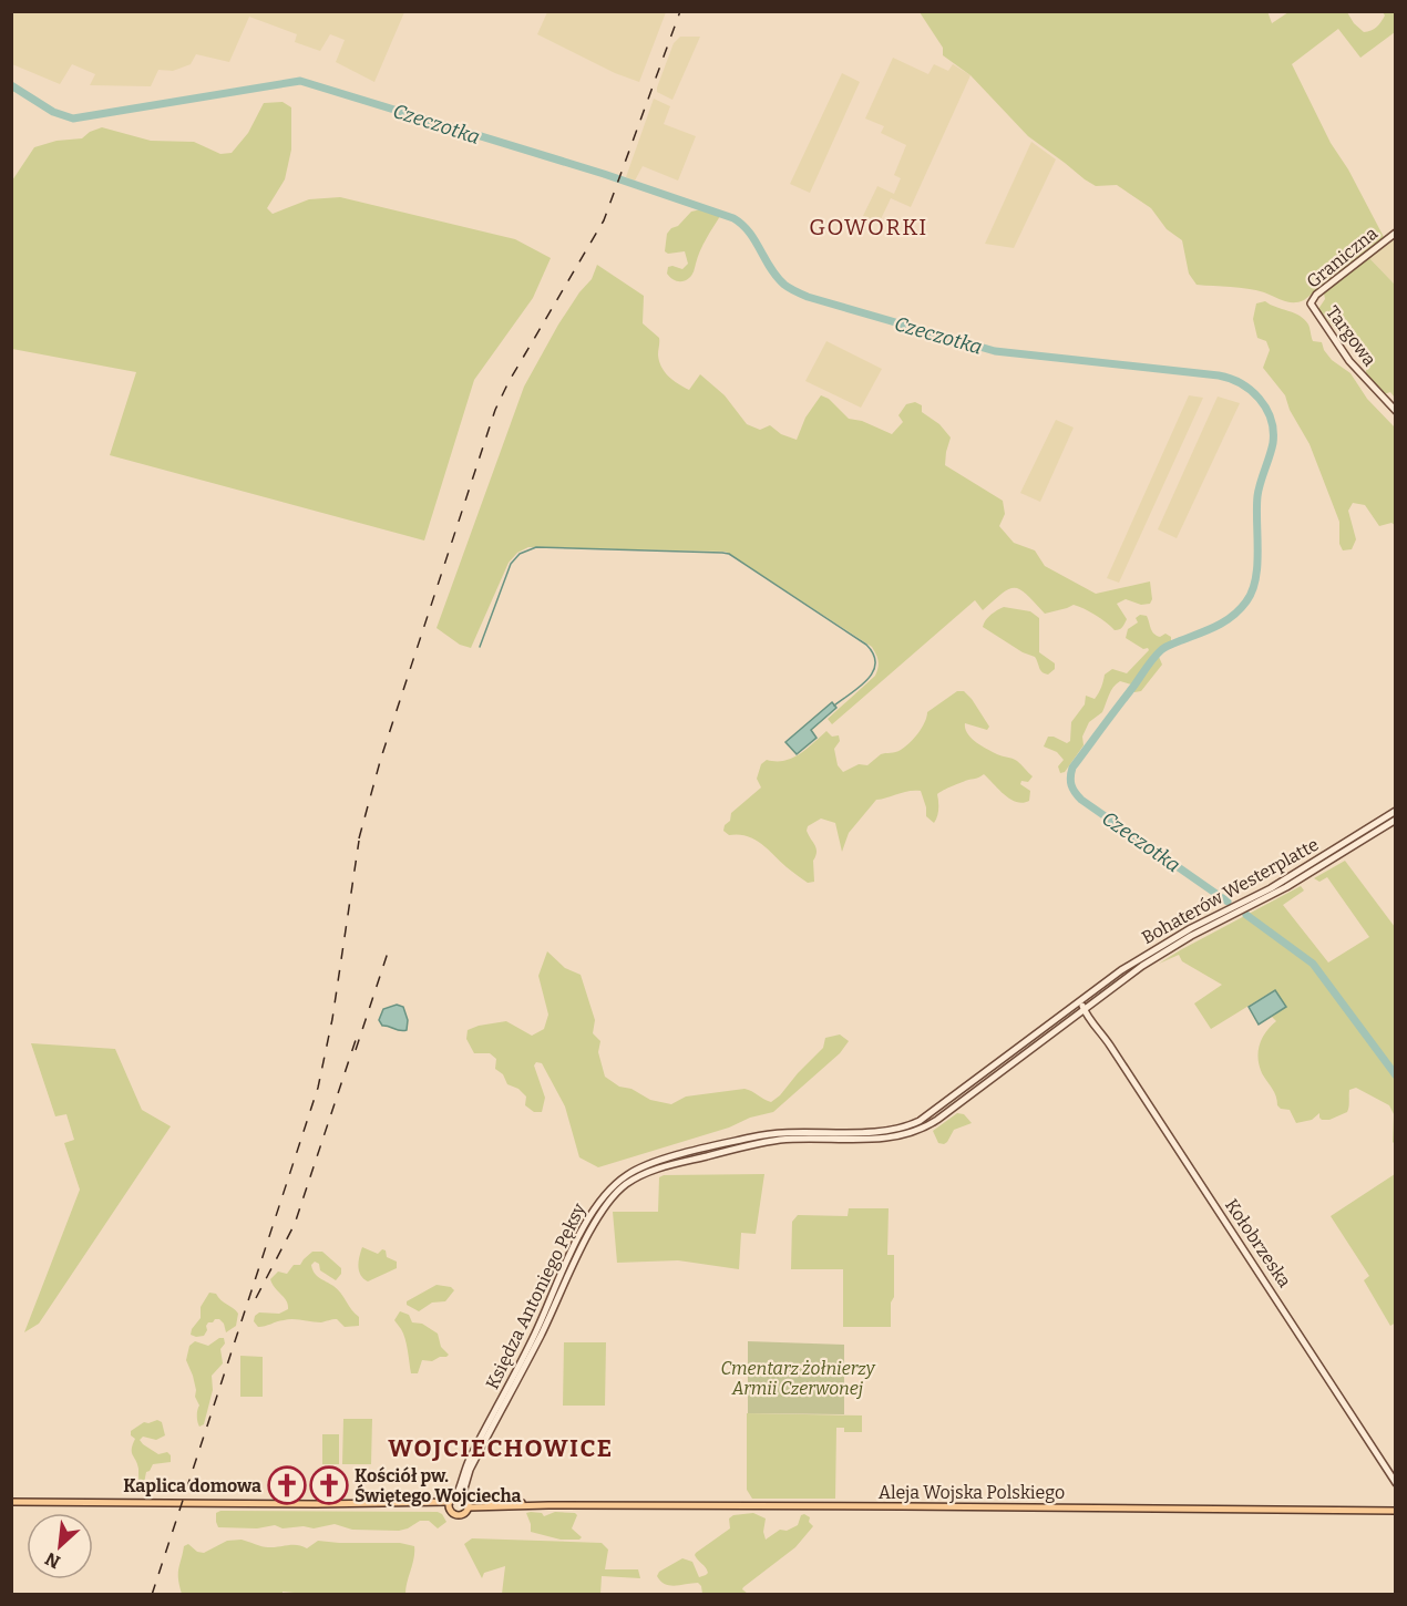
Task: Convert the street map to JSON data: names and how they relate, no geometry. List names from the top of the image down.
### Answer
{
  "streets": {
    "main road": [
      "Graniczna",
      "Targowa",
      "Bohaterów Westerplatte",
      "Kołobrzeska",
      "Księdza Antoniego Pęksy",
      "Aleja Wojska Polskiego"
    ]
  },
  "crossings": [
    ["Graniczna", "Targowa"],
    ["Bohaterów Westerplatte", "Kołobrzeska"],
    ["Bohaterów Westerplatte", "Księdza Antoniego Pęksy"],
    ["Kołobrzeska", "Księdza Antoniego Pęksy"],
    ["Księdza Antoniego Pęksy", "Aleja Wojska Polskiego"]
  ],
  "districts": ["GOWORKI", "WOJCIECHOWICE"],
  "water": ["Czeczotka"],
  "parks": ["Cmentarz żołnierzy Armii Czerwonej"],
  "places": {
    "church": ["Kaplica domowa", "Kościół pw. Świętego Wojciecha"]
  },
  "north": "bottom left"
}
